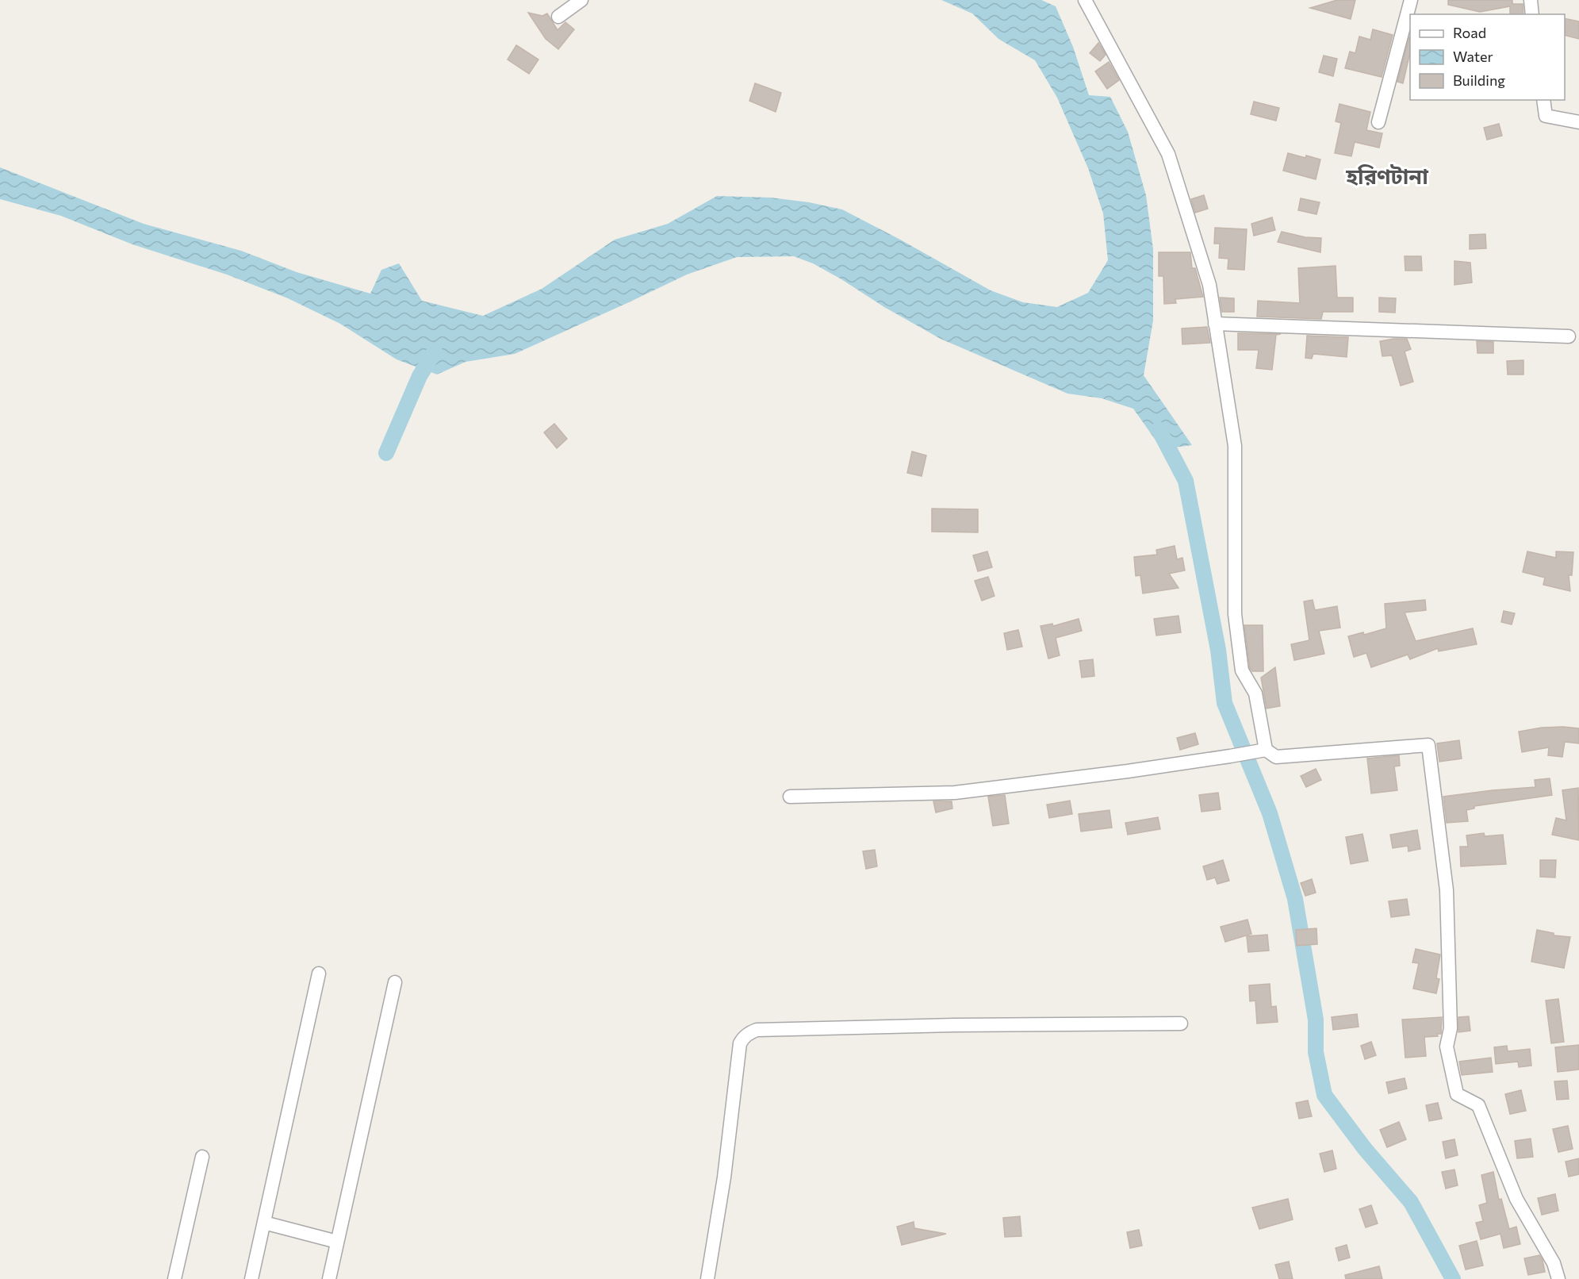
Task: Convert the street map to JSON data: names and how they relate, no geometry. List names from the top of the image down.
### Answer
{
  "districts": ["হরিণটানা"],
  "legend": ["Road", "Water", "Building"]
}
